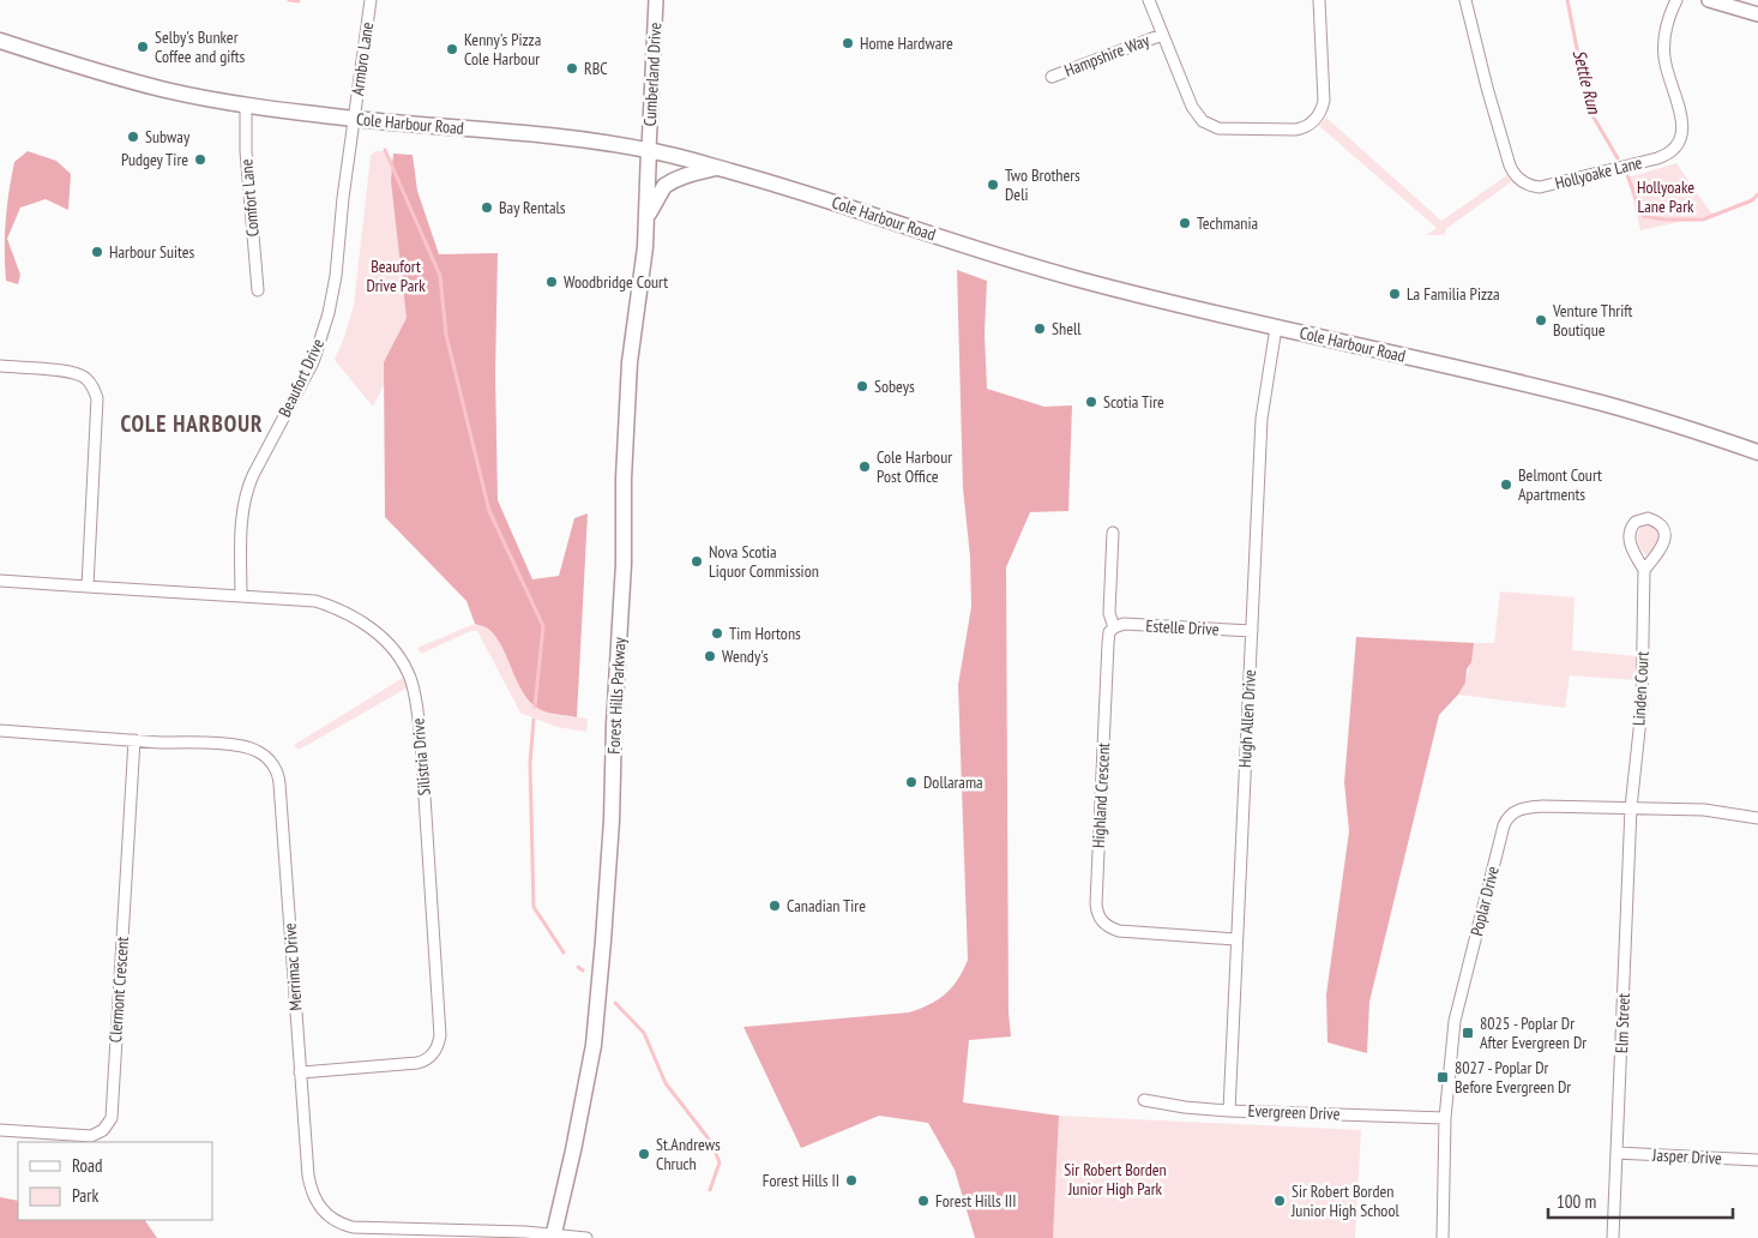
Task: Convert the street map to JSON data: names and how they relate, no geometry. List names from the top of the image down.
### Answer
{
  "streets": {
    "main road": ["Cole Harbour Road", "Forest Hills Parkway"],
    "street": [
      "Hampshire Way",
      "Armbro Lane",
      "Cumberland Drive",
      "Hollyoake Lane",
      "Comfort Lane",
      "Beaufort Drive",
      "Estelle Drive",
      "Linden Court",
      "Hugh Allen Drive",
      "Silistria Drive",
      "Highland Crescent",
      "Poplar Drive",
      "Merrimac Drive",
      "Clermont Crescent",
      "Elm Street",
      "Evergreen Drive",
      "Jasper Drive"
    ]
  },
  "crossings": [
    ["Armbro Lane", "Cole Harbour Road"],
    ["Armbro Lane", "Beaufort Drive"],
    ["Cumberland Drive", "Cole Harbour Road"],
    ["Cumberland Drive", "Forest Hills Parkway"],
    ["Cole Harbour Road", "Comfort Lane"],
    ["Cole Harbour Road", "Beaufort Drive"],
    ["Cole Harbour Road", "Forest Hills Parkway"],
    ["Cole Harbour Road", "Hugh Allen Drive"],
    ["Beaufort Drive", "Silistria Drive"],
    ["Estelle Drive", "Hugh Allen Drive"],
    ["Estelle Drive", "Highland Crescent"],
    ["Linden Court", "Poplar Drive"],
    ["Linden Court", "Elm Street"],
    ["Forest Hills Parkway", "Merrimac Drive"],
    ["Hugh Allen Drive", "Highland Crescent"],
    ["Hugh Allen Drive", "Evergreen Drive"],
    ["Silistria Drive", "Merrimac Drive"],
    ["Poplar Drive", "Elm Street"],
    ["Poplar Drive", "Evergreen Drive"],
    ["Merrimac Drive", "Clermont Crescent"],
    ["Elm Street", "Jasper Drive"]
  ],
  "districts": ["COLE HARBOUR"],
  "water": ["Settle Run"],
  "parks": ["Hollyoake Lane Park", "Beaufort Drive Park", "Sir Robert Borden Junior High Park"],
  "places": {
    "other": [
      "Home Hardware",
      "Selby's Bunker Coffee and gifts",
      "Kenny's Pizza Cole Harbour",
      "RBC",
      "Subway",
      "Pudgey Tire",
      "Two Brothers Deli",
      "Bay Rentals",
      "Techmania",
      "Harbour Suites",
      "Woodbridge Court",
      "La Familia Pizza",
      "Venture Thrift Boutique",
      "Shell",
      "Sobeys",
      "Scotia Tire",
      "Cole Harbour Post Office",
      "Belmont Court Apartments",
      "Nova Scotia Liquor Commission",
      "Tim Hortons",
      "Wendy's",
      "Dollarama",
      "Canadian Tire",
      "St.Andrews Chruch",
      "Forest Hills II",
      "Forest Hills III",
      "Sir Robert Borden Junior High School"
    ],
    "transit": ["8025 - Poplar Dr After Evergreen Dr", "8027 - Poplar Dr Before Evergreen Dr"]
  },
  "legend": ["Road", "Park"],
  "scale_bar": "100 m"
}
